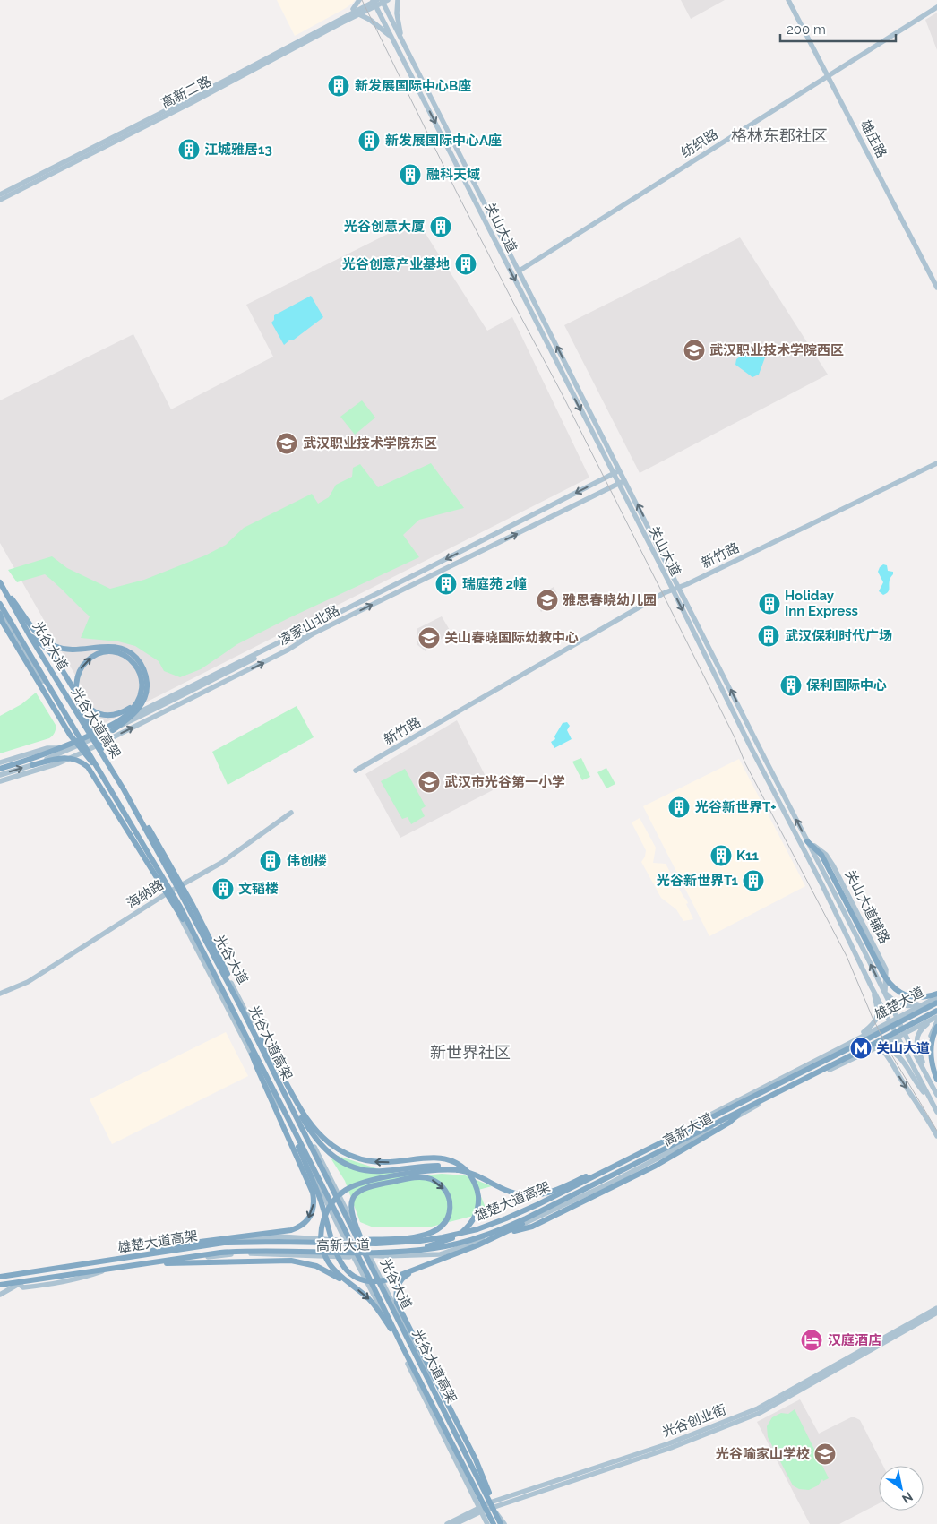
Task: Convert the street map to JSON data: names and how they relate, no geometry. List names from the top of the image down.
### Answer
{
  "streets": {
    "highway": ["光谷大道高架", "雄楚大道高架"],
    "main road": [
      "高新二路",
      "雄庄路",
      "纺织路",
      "关山大道",
      "新竹路",
      "凌家山北路",
      "光谷大道",
      "海纳路",
      "关山大道辅路",
      "雄楚大道",
      "高新大道",
      "光谷创业街"
    ]
  },
  "crossings": [
    ["高新二路", "关山大道"],
    ["雄庄路", "纺织路"],
    ["纺织路", "关山大道"],
    ["关山大道", "新竹路"],
    ["关山大道", "凌家山北路"],
    ["关山大道", "关山大道辅路"],
    ["关山大道", "雄楚大道"],
    ["凌家山北路", "光谷大道"],
    ["光谷大道", "光谷大道高架"],
    ["光谷大道", "海纳路"],
    ["光谷大道", "高新大道"],
    ["光谷大道", "光谷创业街"],
    ["雄楚大道", "高新大道"],
    ["高新大道", "雄楚大道高架"]
  ],
  "districts": ["格林东郡社区", "新世界社区"],
  "places": {
    "building": [
      "新发展国际中心B座",
      "新发展国际中心A座",
      "江城雅居13",
      "融科天域",
      "光谷创意大厦",
      "光谷创意产业基地",
      "瑞庭苑 2幢",
      "Holiday Inn Express",
      "武汉保利时代广场",
      "保利国际中心",
      "光谷新世界T+",
      "K11",
      "伟创楼",
      "光谷新世界T1",
      "文韬楼"
    ],
    "school or university": [
      "武汉职业技术学院西区",
      "武汉职业技术学院东区",
      "雅思春晓幼儿园",
      "关山春晓国际幼教中心",
      "武汉市光谷第一小学",
      "光谷喻家山学校"
    ],
    "metro station": ["关山大道"],
    "hotel": ["汉庭酒店"]
  },
  "scale_bar": "200 m",
  "north": "bottom right"
}
